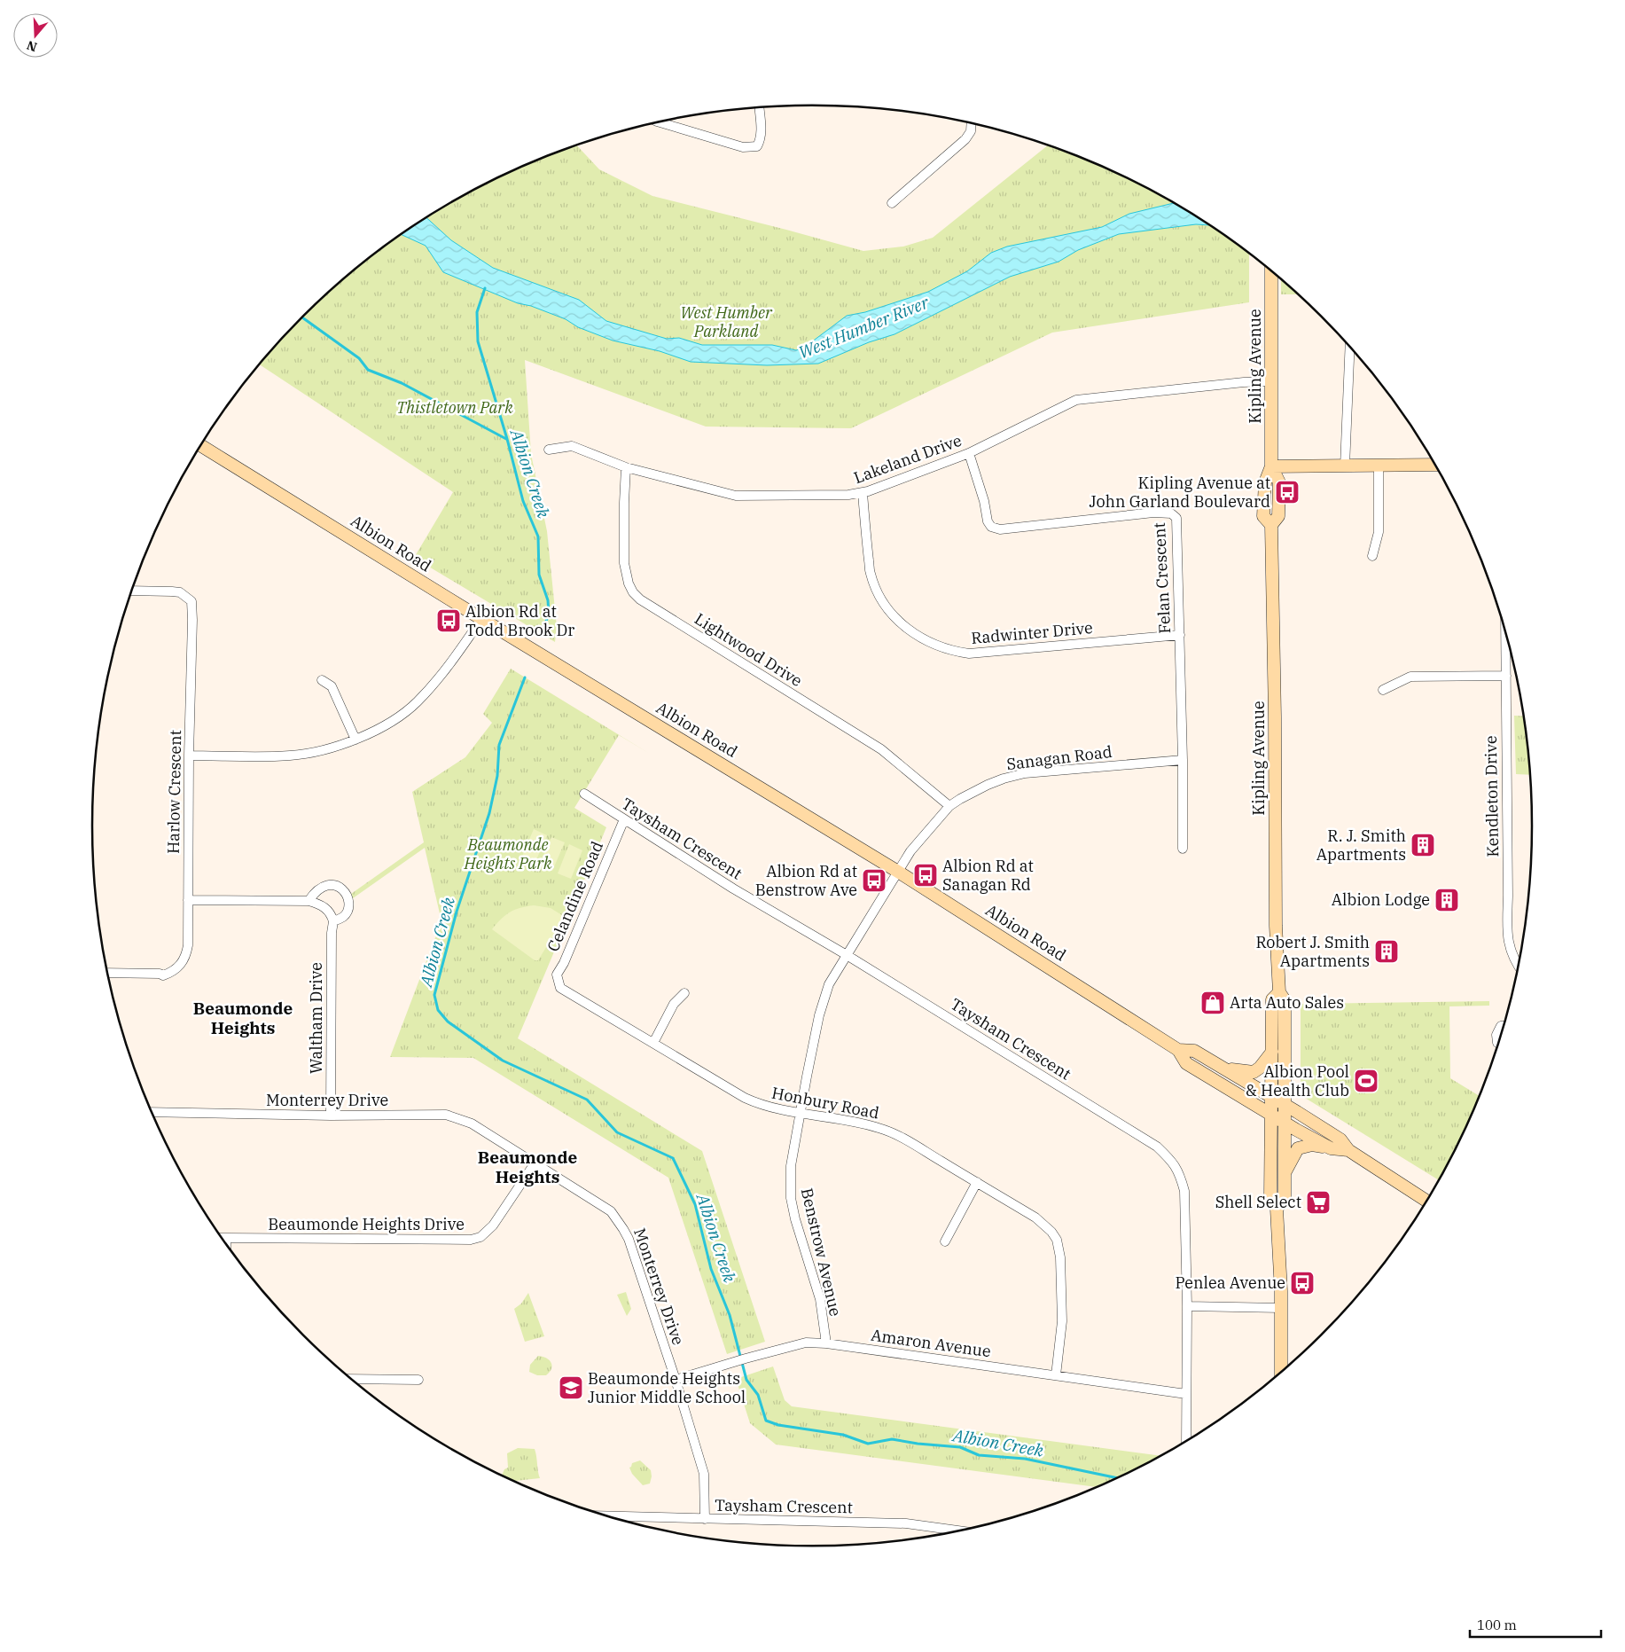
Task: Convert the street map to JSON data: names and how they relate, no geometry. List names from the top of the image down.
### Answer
{
  "streets": {
    "main road": ["Kipling Avenue", "Albion Road"],
    "street": [
      "Lakeland Drive",
      "Felan Crescent",
      "Radwinter Drive",
      "Lightwood Drive",
      "Sanagan Road",
      "Harlow Crescent",
      "Kendleton Drive",
      "Taysham Crescent",
      "Celandine Road",
      "Waltham Drive",
      "Monterrey Drive",
      "Honbury Road",
      "Beaumonde Heights Drive",
      "Benstrow Avenue",
      "Amaron Avenue"
    ]
  },
  "crossings": [
    ["Kipling Avenue", "Lakeland Drive"],
    ["Kipling Avenue", "Albion Road"],
    ["Lakeland Drive", "Felan Crescent"],
    ["Lakeland Drive", "Radwinter Drive"],
    ["Lakeland Drive", "Lightwood Drive"],
    ["Albion Road", "Sanagan Road"],
    ["Albion Road", "Benstrow Avenue"],
    ["Felan Crescent", "Radwinter Drive"],
    ["Felan Crescent", "Sanagan Road"],
    ["Lightwood Drive", "Sanagan Road"],
    ["Sanagan Road", "Benstrow Avenue"],
    ["Taysham Crescent", "Celandine Road"],
    ["Taysham Crescent", "Monterrey Drive"],
    ["Taysham Crescent", "Benstrow Avenue"],
    ["Taysham Crescent", "Amaron Avenue"],
    ["Celandine Road", "Honbury Road"],
    ["Waltham Drive", "Monterrey Drive"],
    ["Monterrey Drive", "Beaumonde Heights Drive"],
    ["Monterrey Drive", "Amaron Avenue"],
    ["Honbury Road", "Benstrow Avenue"],
    ["Honbury Road", "Amaron Avenue"],
    ["Benstrow Avenue", "Amaron Avenue"]
  ],
  "districts": ["Beaumonde Heights", "Beaumonde Heights"],
  "water": ["West Humber River", "Albion Creek"],
  "parks": ["West Humber Parkland", "Thistletown Park", "Beaumonde Heights Park"],
  "places": {
    "bus stop": [
      "Kipling Avenue at John Garland Boulevard",
      "Albion Rd at Todd Brook Dr",
      "Albion Rd at Sanagan Rd",
      "Albion Rd at Benstrow Ave",
      "Penlea Avenue"
    ],
    "building": ["R. J. Smith Apartments", "Albion Lodge", "Robert J. Smith Apartments"],
    "shop": ["Arta Auto Sales"],
    "sports": ["Albion Pool & Health Club"],
    "supermarket": ["Shell Select"],
    "school or university": ["Beaumonde Heights Junior Middle School"]
  },
  "scale_bar": "100 m",
  "north": "bottom"
}
